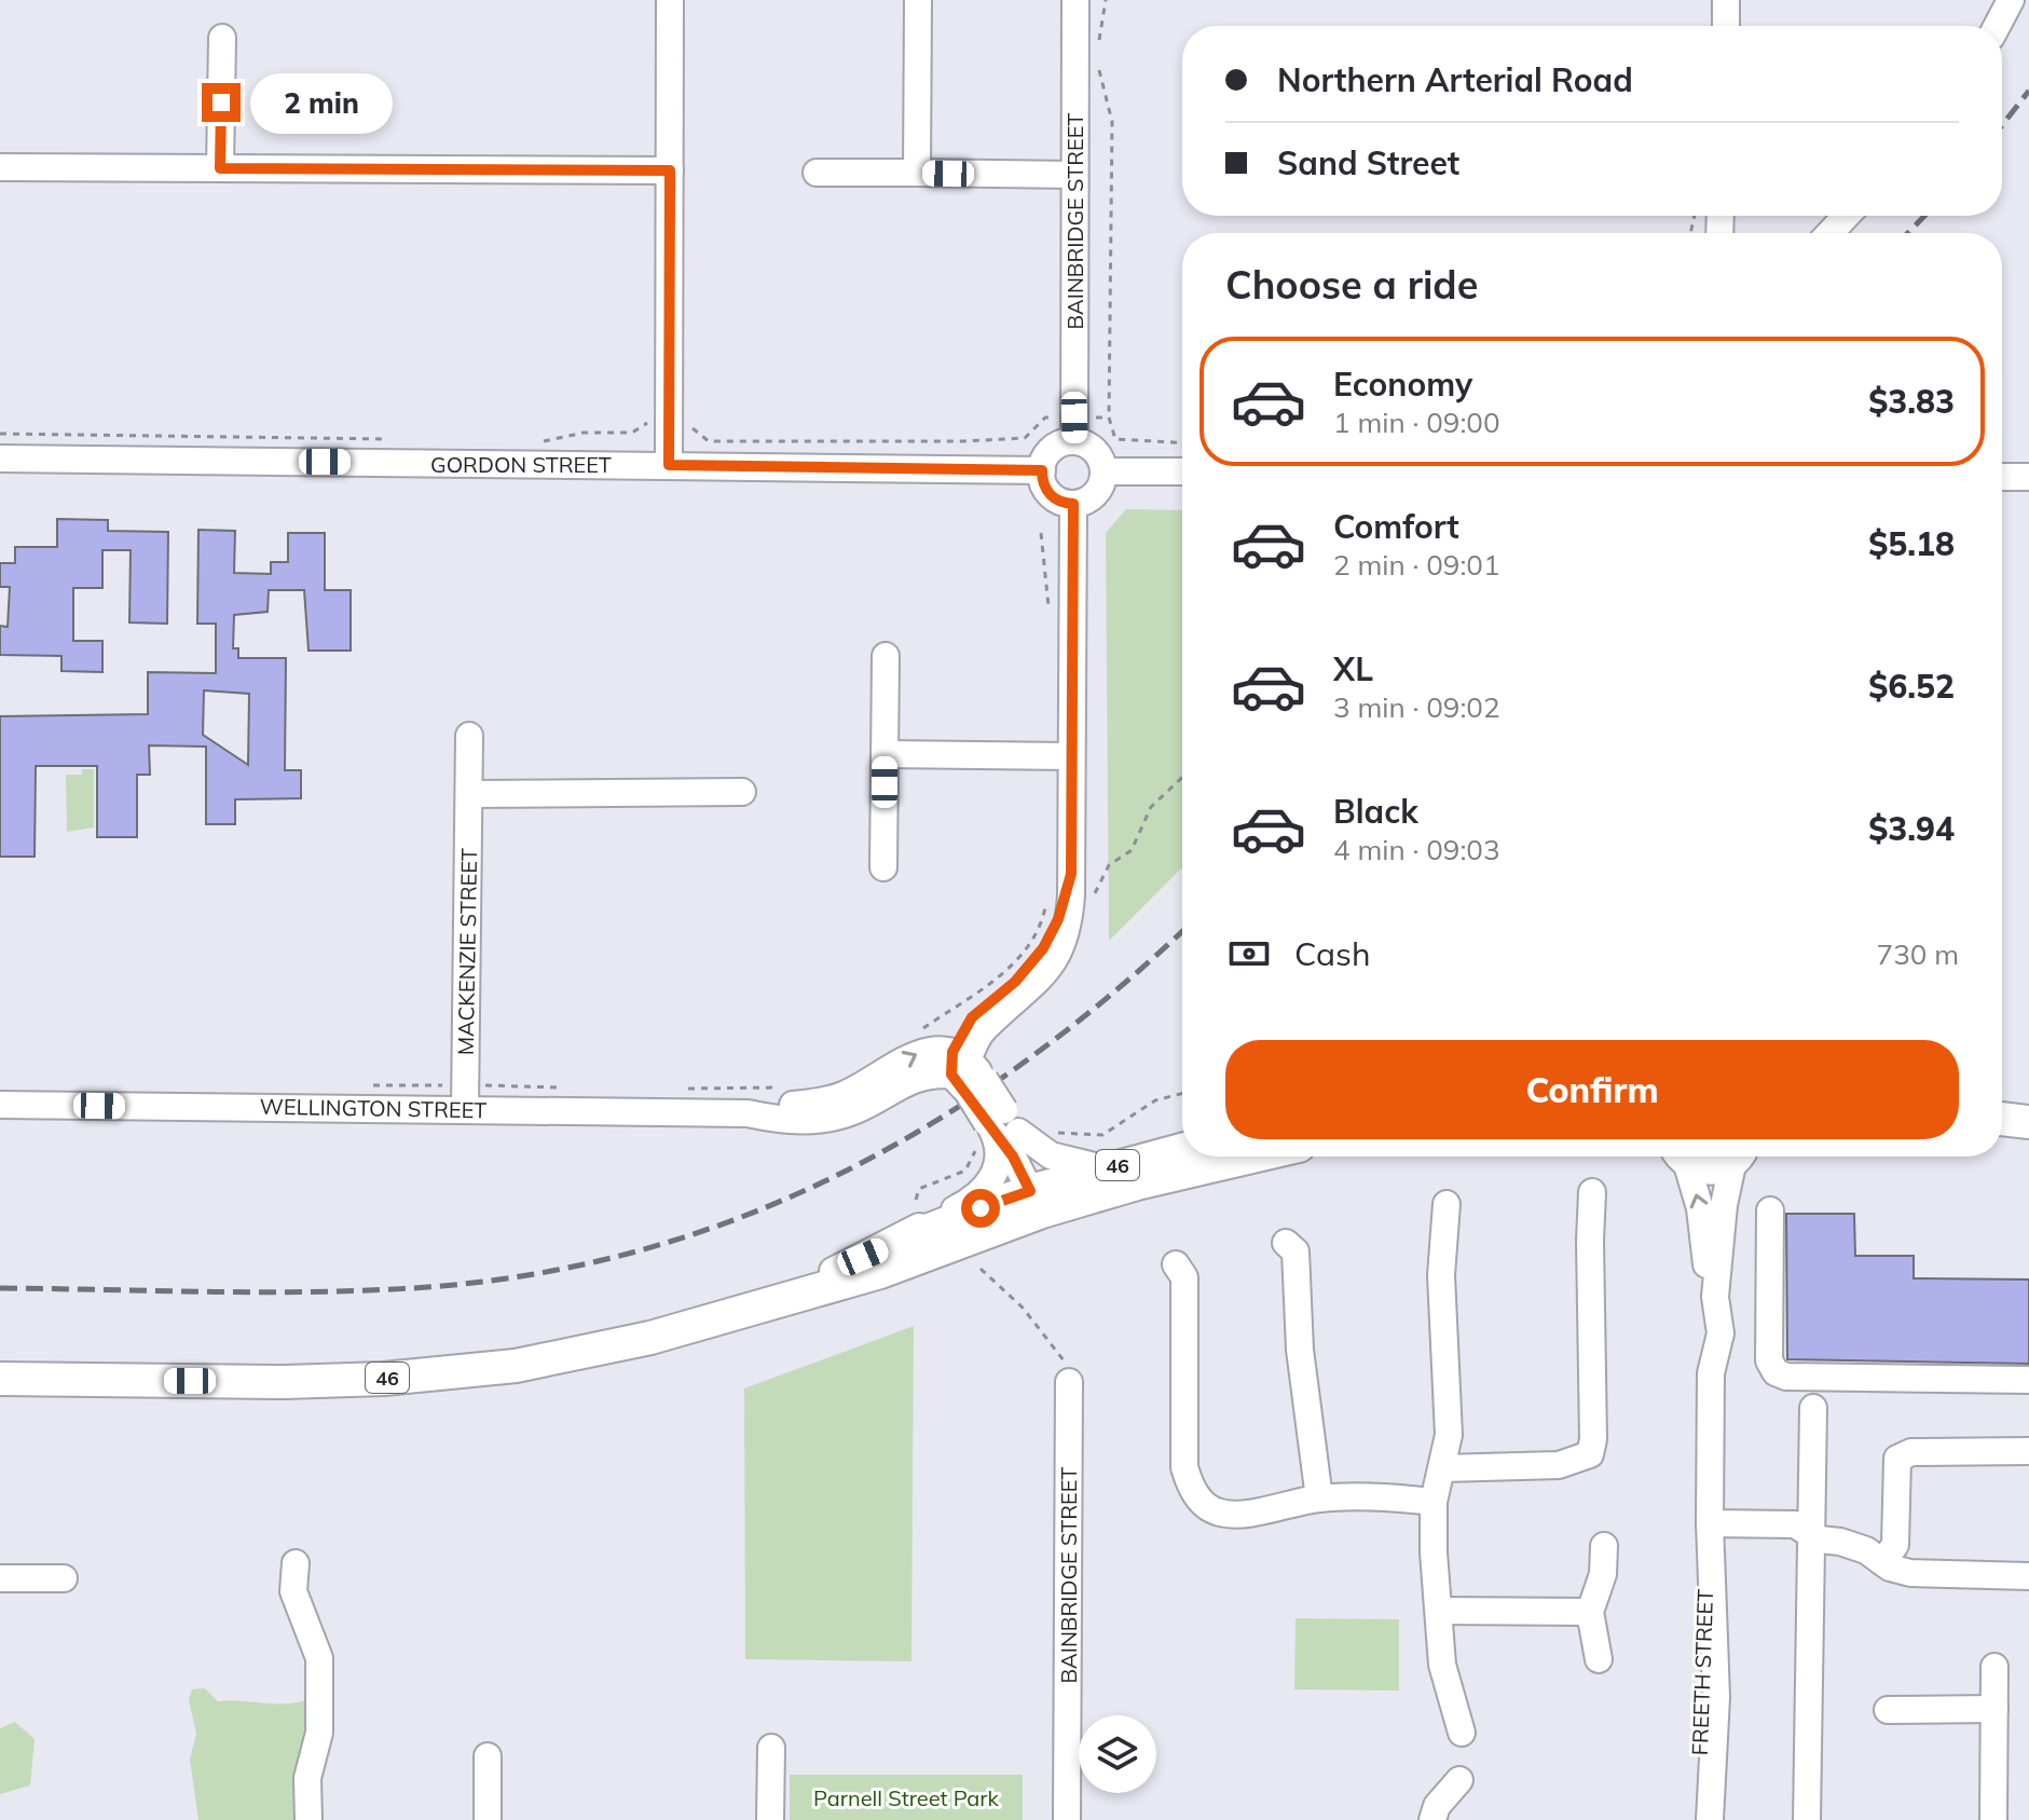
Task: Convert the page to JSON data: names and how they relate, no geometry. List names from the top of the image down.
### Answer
{
  "streets": {
    "main road": ["46"],
    "street": [
      "BAINBRIDGE STREET",
      "GORDON STREET",
      "MACKENZIE STREET",
      "WELLINGTON STREET",
      "FREETH STREET"
    ]
  },
  "crossings": [
    ["BAINBRIDGE STREET", "GORDON STREET"],
    ["MACKENZIE STREET", "WELLINGTON STREET"]
  ],
  "parks": ["Parnell Street Park"],
  "page": {
    "banner": ["Northern Arterial Road", "Sand Street"],
    "bubble": "2 min",
    "heading": "Choose a ride",
    "list": [
      {
        "name": "Economy",
        "note": "1 min · 09:00",
        "value": "$3.83"
      },
      {
        "name": "Comfort",
        "note": "2 min · 09:01",
        "value": "$5.18"
      },
      {
        "name": "XL",
        "note": "3 min · 09:02",
        "value": "$6.52"
      },
      {
        "name": "Black",
        "note": "4 min · 09:03",
        "value": "$3.94"
      }
    ],
    "pay": ["Cash", "730 m"],
    "buttons": "Confirm"
  }
}
